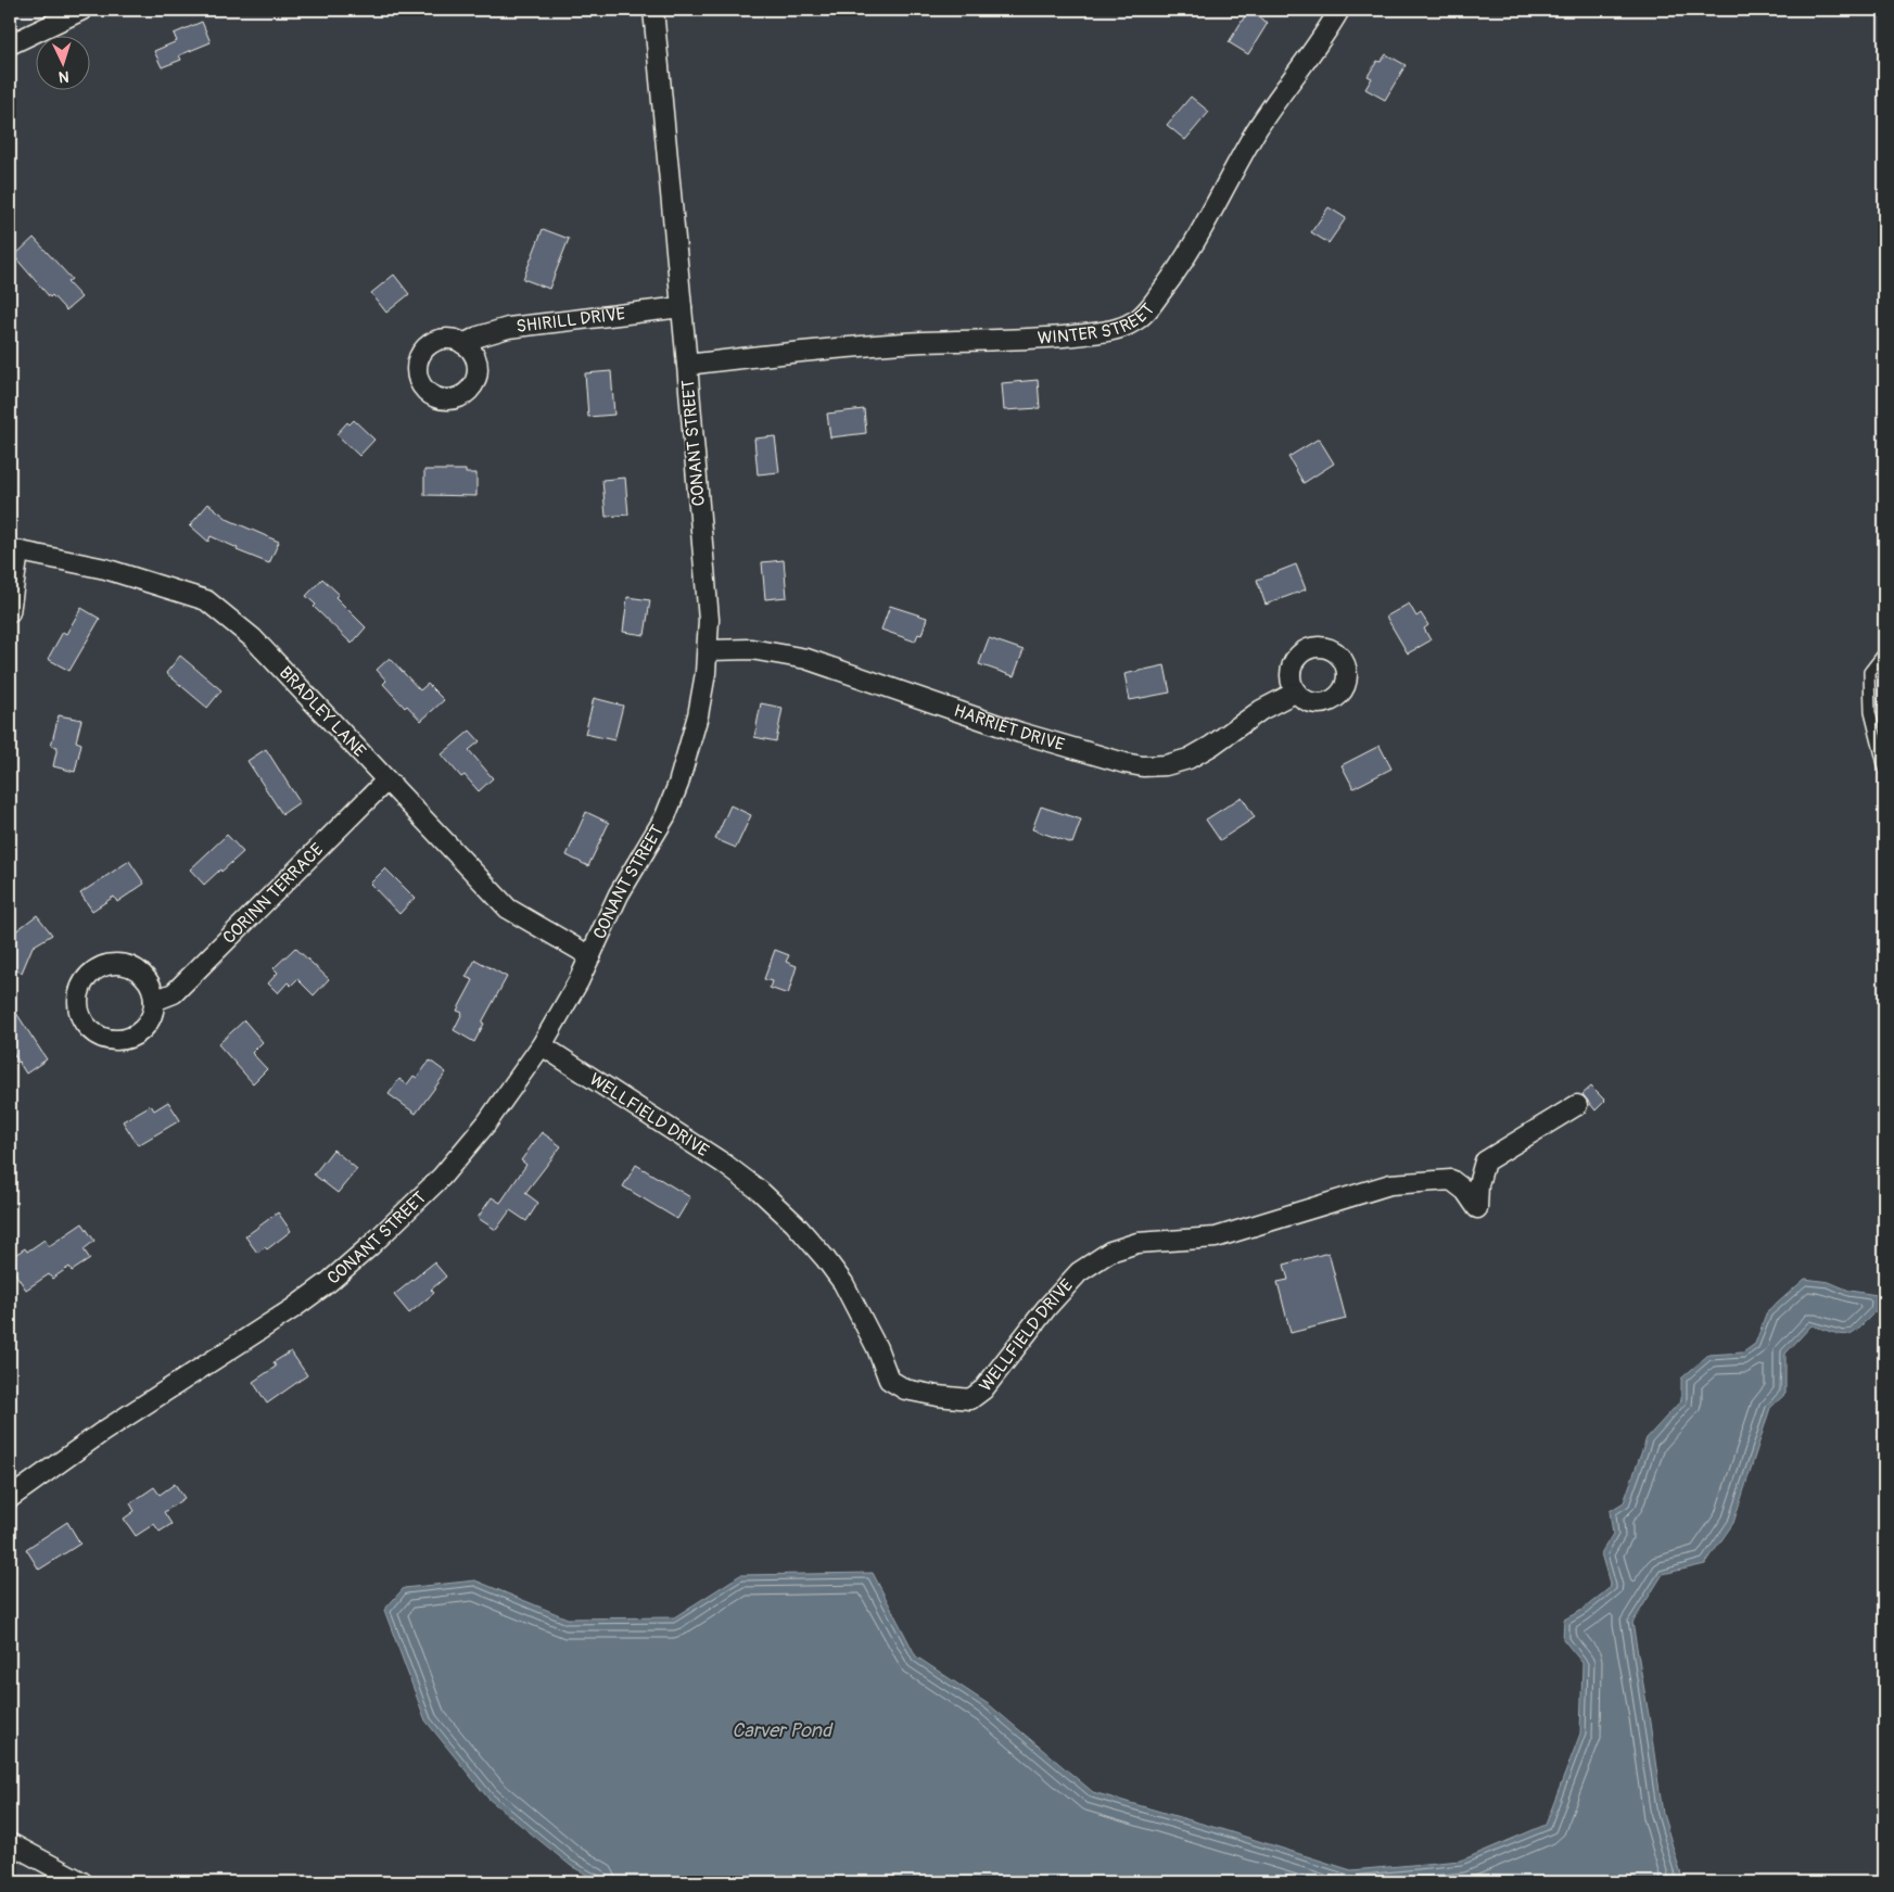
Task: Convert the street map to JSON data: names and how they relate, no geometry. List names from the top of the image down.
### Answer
{
  "streets": {
    "street": [
      "WINTER STREET",
      "SHIRILL DRIVE",
      "CONANT STREET",
      "BRADLEY LANE",
      "HARRIET DRIVE",
      "CORINN TERRACE",
      "WELLFIELD DRIVE"
    ]
  },
  "crossings": [
    ["WINTER STREET", "CONANT STREET"],
    ["SHIRILL DRIVE", "CONANT STREET"],
    ["CONANT STREET", "BRADLEY LANE"],
    ["CONANT STREET", "HARRIET DRIVE"],
    ["CONANT STREET", "WELLFIELD DRIVE"],
    ["BRADLEY LANE", "CORINN TERRACE"]
  ],
  "water": ["Carver Pond"],
  "north": "bottom"
}
